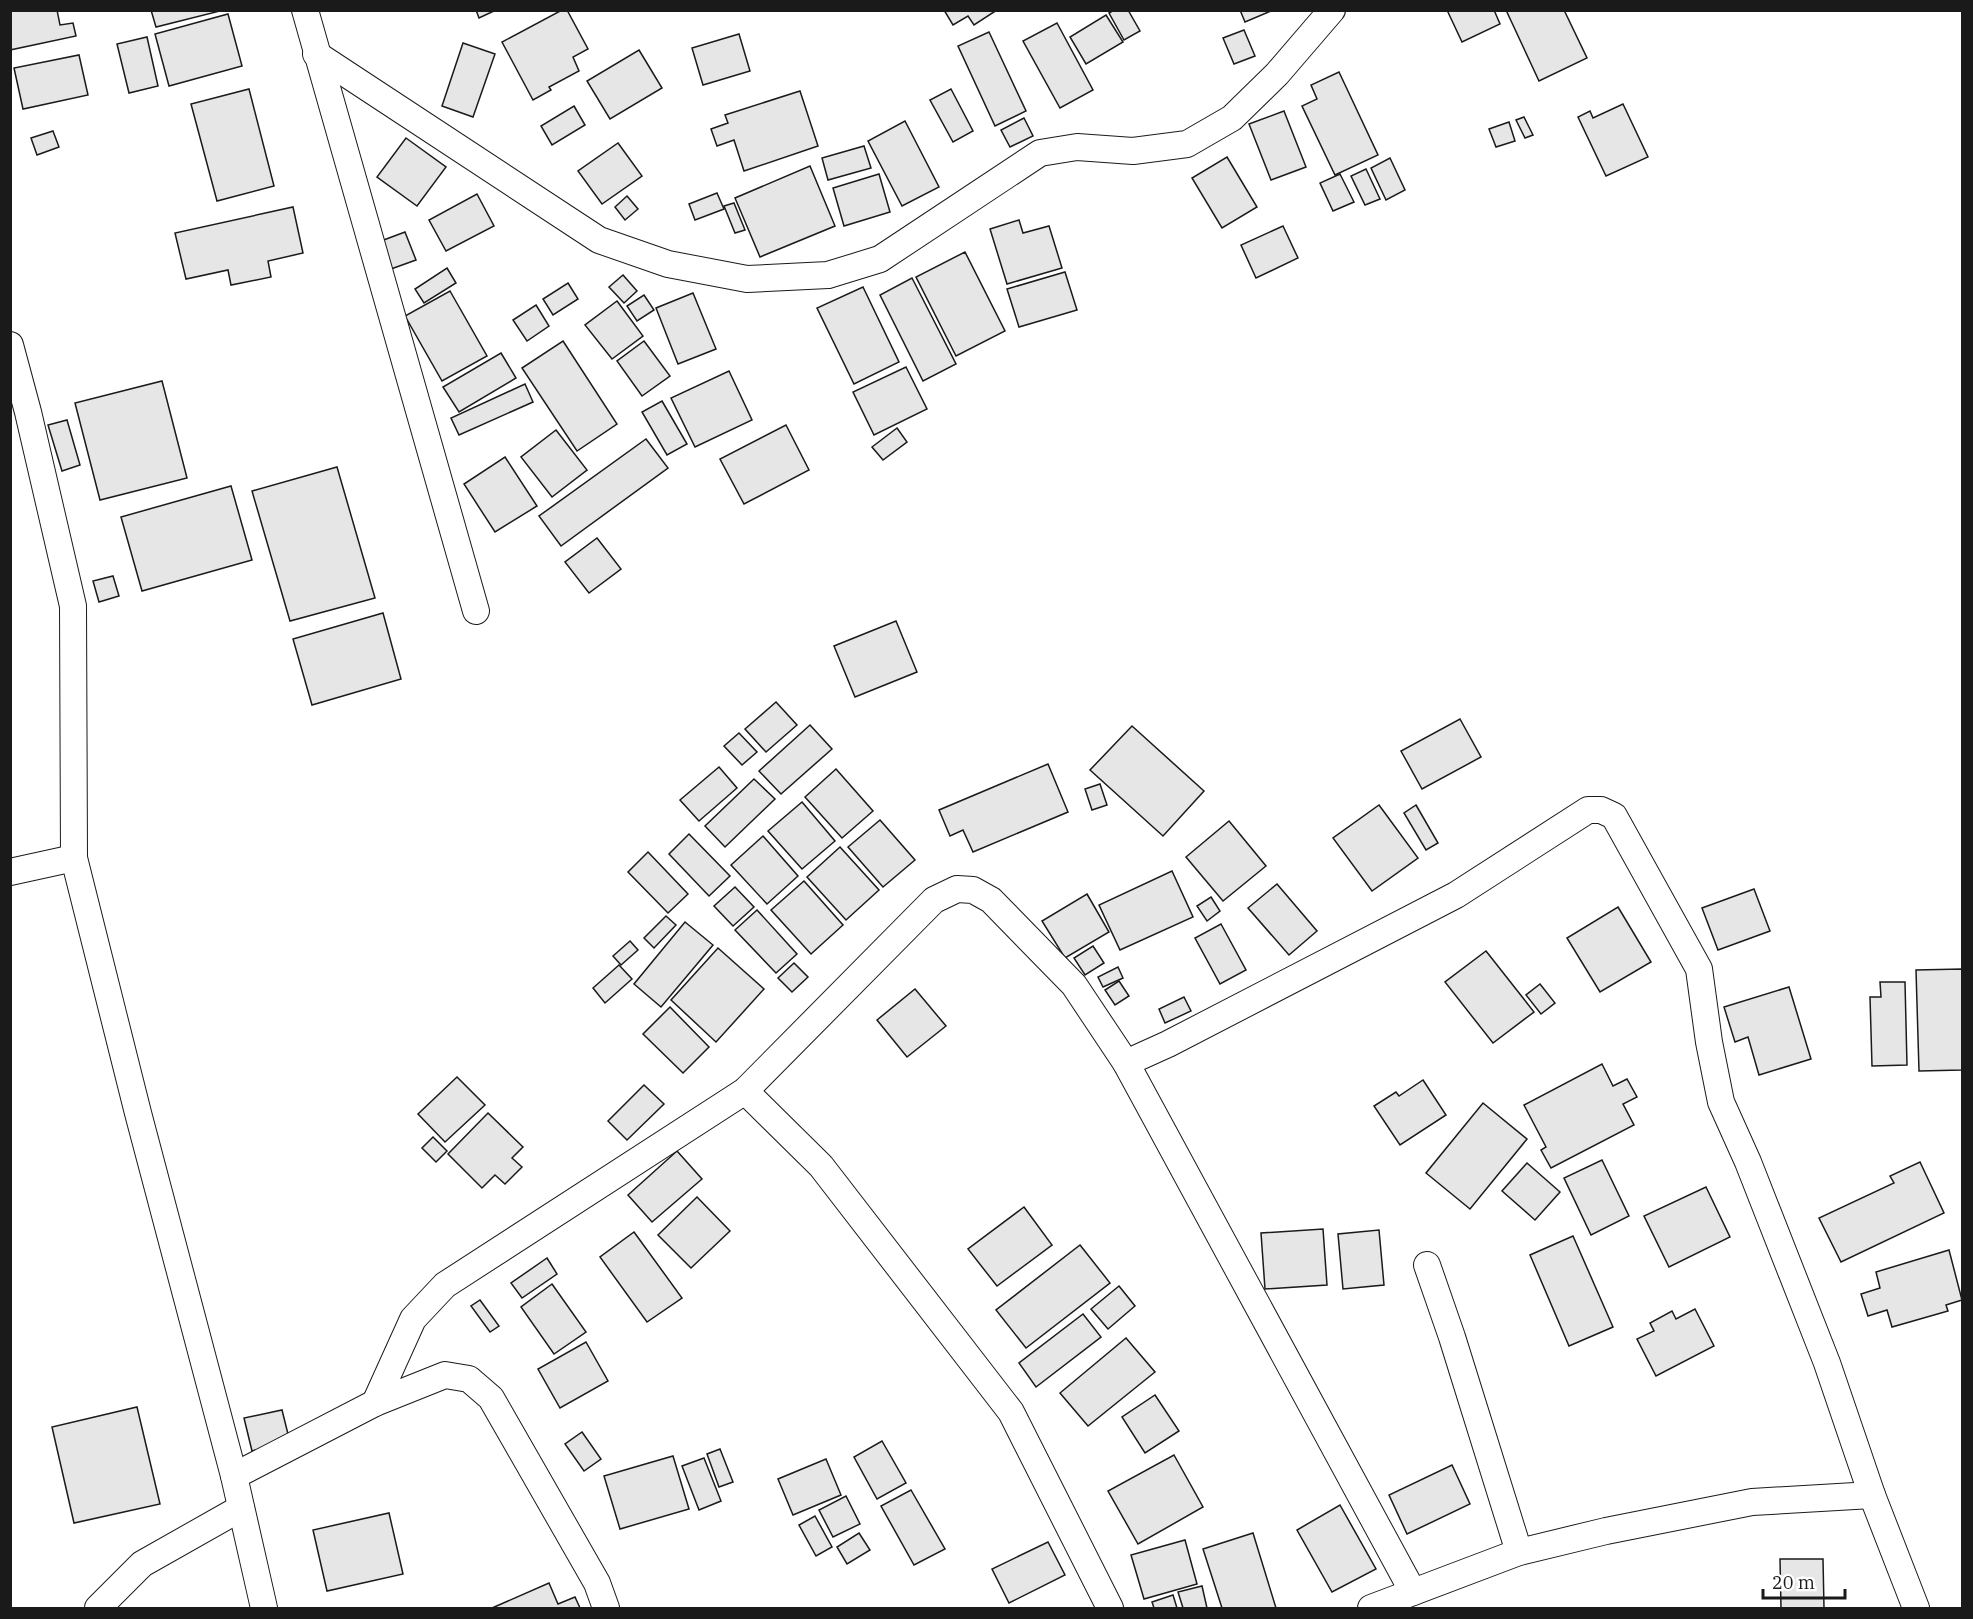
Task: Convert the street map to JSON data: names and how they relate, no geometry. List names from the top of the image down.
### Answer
{
  "scale_bar": "20 m"
}
